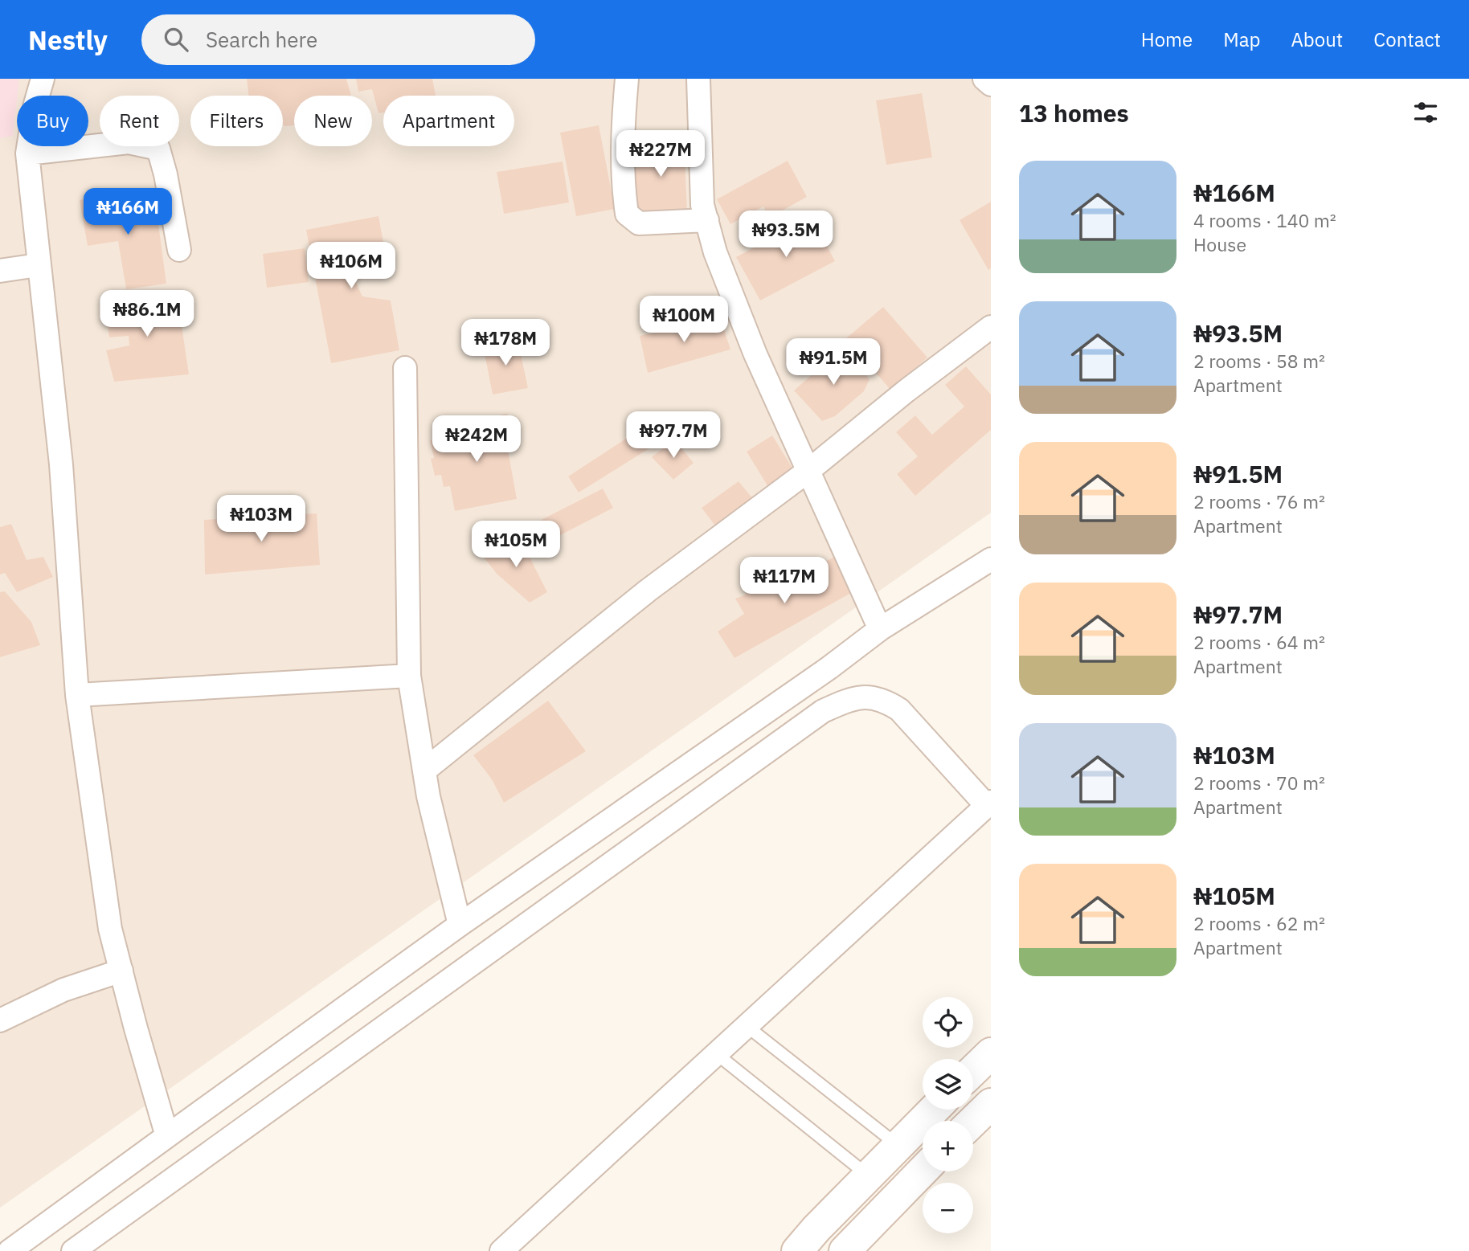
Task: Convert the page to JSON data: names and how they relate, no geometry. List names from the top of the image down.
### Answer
{
  "page": {
    "header": "Nestly",
    "search": "Search here",
    "nav": [
      "Home",
      "Map",
      "About",
      "Contact"
    ],
    "heading": "13 homes",
    "chip": [
      "Buy",
      "Rent",
      "Filters",
      "New",
      "Apartment"
    ],
    "price": [
      "₦227M",
      "₦166M",
      "₦93.5M",
      "₦106M",
      "₦86.1M",
      "₦100M",
      "₦178M",
      "₦91.5M",
      "₦97.7M",
      "₦242M",
      "₦103M",
      "₦105M",
      "₦117M"
    ],
    "list": [
      {
        "name": "₦166M",
        "note": "4 rooms · 140 m² · House"
      },
      {
        "name": "₦93.5M",
        "note": "2 rooms · 58 m² · Apartment"
      },
      {
        "name": "₦91.5M",
        "note": "2 rooms · 76 m² · Apartment"
      },
      {
        "name": "₦97.7M",
        "note": "2 rooms · 64 m² · Apartment"
      },
      {
        "name": "₦103M",
        "note": "2 rooms · 70 m² · Apartment"
      },
      {
        "name": "₦105M",
        "note": "2 rooms · 62 m² · Apartment"
      }
    ],
    "map_buttons": ["+", "−"]
  }
}
